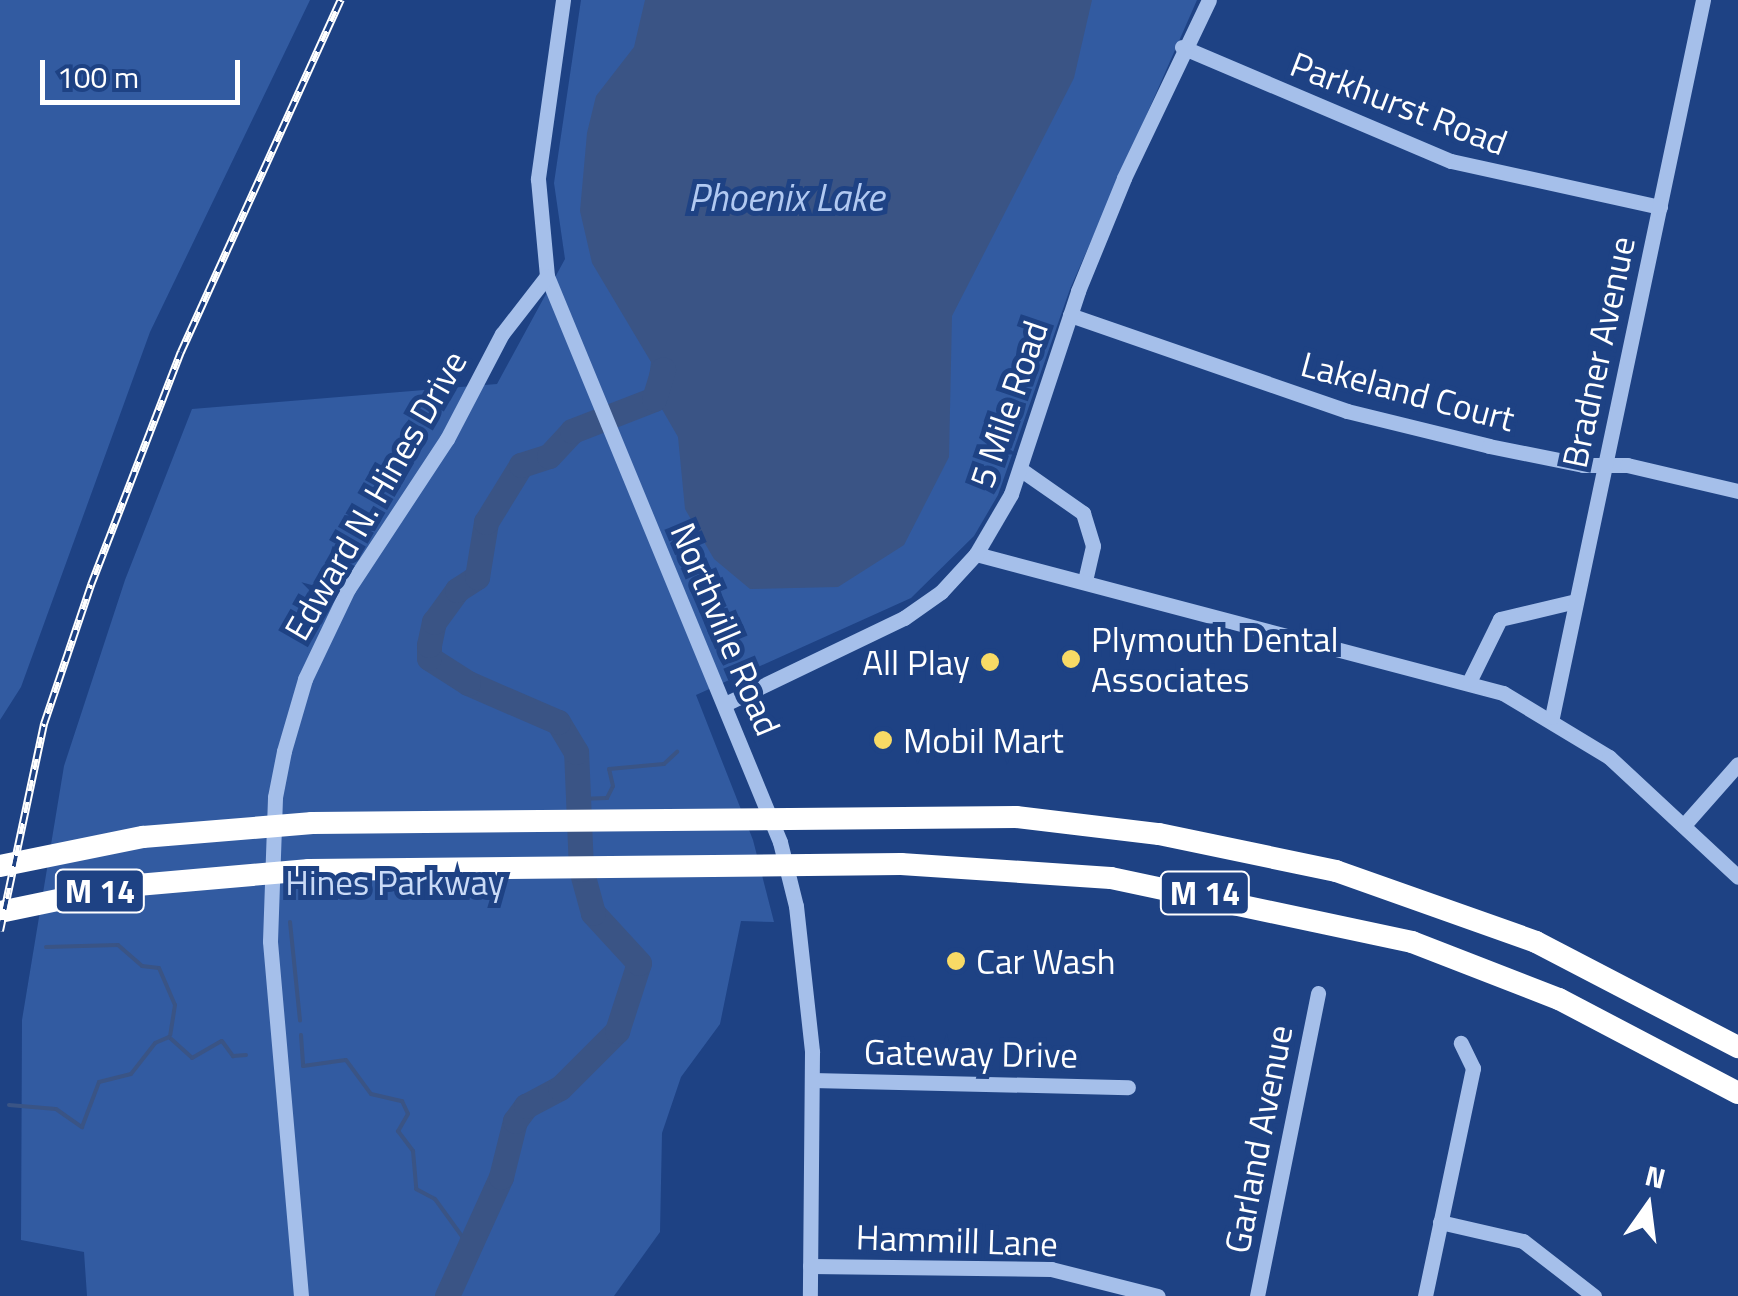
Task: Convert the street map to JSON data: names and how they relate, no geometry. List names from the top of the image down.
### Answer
{
  "streets": {
    "highway": ["M 14"],
    "street": [
      "Parkhurst Road",
      "Bradner Avenue",
      "Lakeland Court",
      "5 Mile Road",
      "Edward N. Hines Drive",
      "Northville Road",
      "Gateway Drive",
      "Garland Avenue",
      "Hammill Lane"
    ]
  },
  "crossings": [
    ["Parkhurst Road", "Bradner Avenue"],
    ["Parkhurst Road", "5 Mile Road"],
    ["Bradner Avenue", "Lakeland Court"],
    ["Lakeland Court", "5 Mile Road"],
    ["5 Mile Road", "Northville Road"],
    ["Edward N. Hines Drive", "Northville Road"],
    ["Northville Road", "Gateway Drive"],
    ["Northville Road", "Hammill Lane"]
  ],
  "water": ["Phoenix Lake"],
  "parks": ["Hines Parkway"],
  "places": [
    "Plymouth Dental Associates",
    "All Play",
    "Mobil Mart",
    "Car Wash"
  ],
  "scale_bar": "100 m",
  "north": "top"
}
